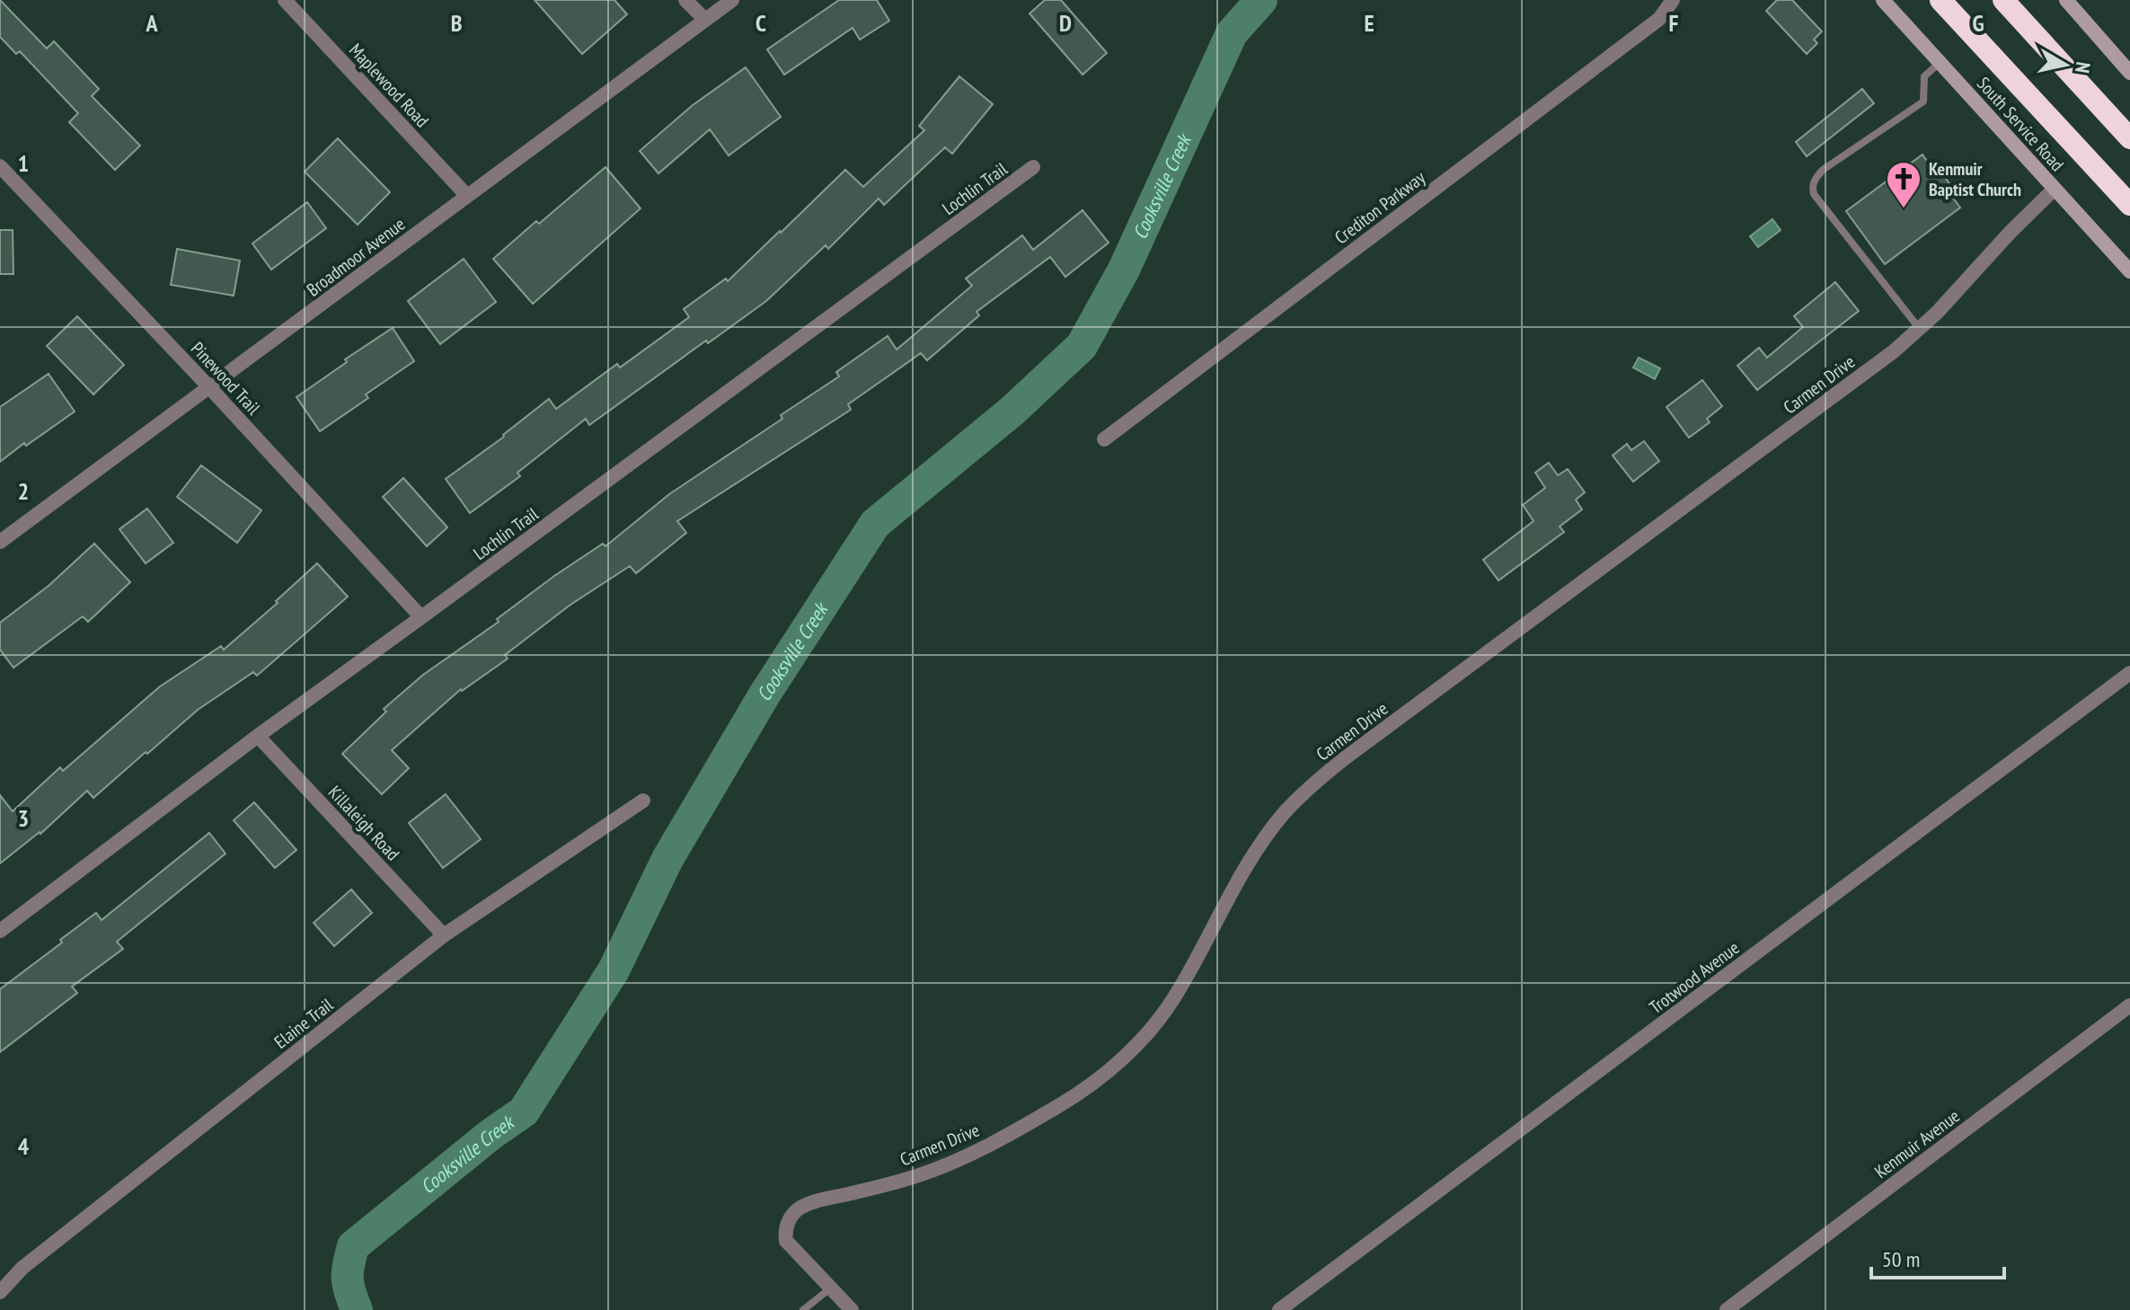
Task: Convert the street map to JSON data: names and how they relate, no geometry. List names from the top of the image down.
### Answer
{
  "streets": {
    "street": [
      "Maplewood Road",
      "South Service Road",
      "Lochlin Trail",
      "Crediton Parkway",
      "Broadmoor Avenue",
      "Pinewood Trail",
      "Carmen Drive",
      "Killaleigh Road",
      "Trotwood Avenue",
      "Elaine Trail",
      "Kenmuir Avenue"
    ]
  },
  "crossings": [
    ["Maplewood Road", "Broadmoor Avenue"],
    ["South Service Road", "Carmen Drive"],
    ["Lochlin Trail", "Pinewood Trail"],
    ["Lochlin Trail", "Killaleigh Road"],
    ["Broadmoor Avenue", "Pinewood Trail"],
    ["Killaleigh Road", "Elaine Trail"]
  ],
  "water": ["Cooksville Creek"],
  "places": {
    "church": ["Kenmuir Baptist Church"]
  },
  "scale_bar": "50 m",
  "north": "right",
  "grid": {
    "columns": [
      "A",
      "B",
      "C",
      "D",
      "E",
      "F",
      "G"
    ],
    "rows": [
      "1",
      "2",
      "3",
      "4"
    ]
  }
}
